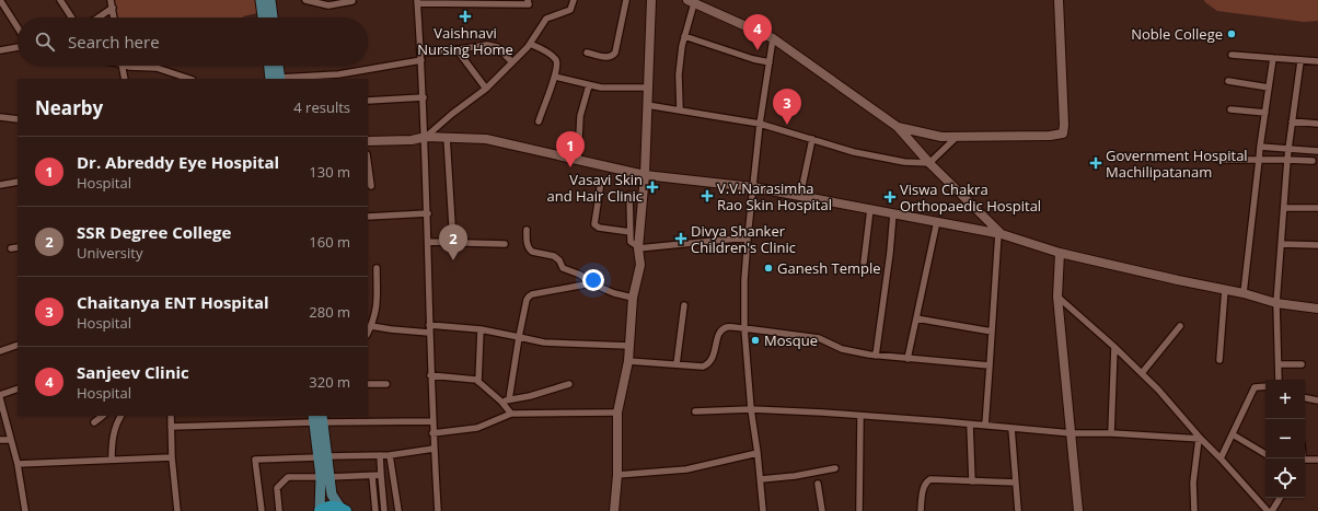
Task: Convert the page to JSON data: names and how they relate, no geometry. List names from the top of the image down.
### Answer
{
  "places": {
    "health": [
      "Vaishnavi Nursing Home",
      "Government Hospital Machilipatanam",
      "Vasavi Skin and Hair Clinic",
      "V.V.Narasimha Rao Skin Hospital",
      "Viswa Chakra Orthopaedic Hospital",
      "Divya Shanker Children's Clinic"
    ],
    "other": ["Noble College", "Ganesh Temple", "Mosque"]
  },
  "page": {
    "pins": [
      "4",
      "3",
      "1",
      "2"
    ],
    "search": "Search here",
    "heading": ["Nearby", "4 results"],
    "list": [
      {
        "mark": "1",
        "name": "Dr. Abreddy Eye Hospital",
        "note": "Hospital",
        "value": "130 m"
      },
      {
        "mark": "2",
        "name": "SSR Degree College",
        "note": "University",
        "value": "160 m"
      },
      {
        "mark": "3",
        "name": "Chaitanya ENT Hospital",
        "note": "Hospital",
        "value": "280 m"
      },
      {
        "mark": "4",
        "name": "Sanjeev Clinic",
        "note": "Hospital",
        "value": "320 m"
      }
    ],
    "map_buttons": ["+", "−"]
  }
}
